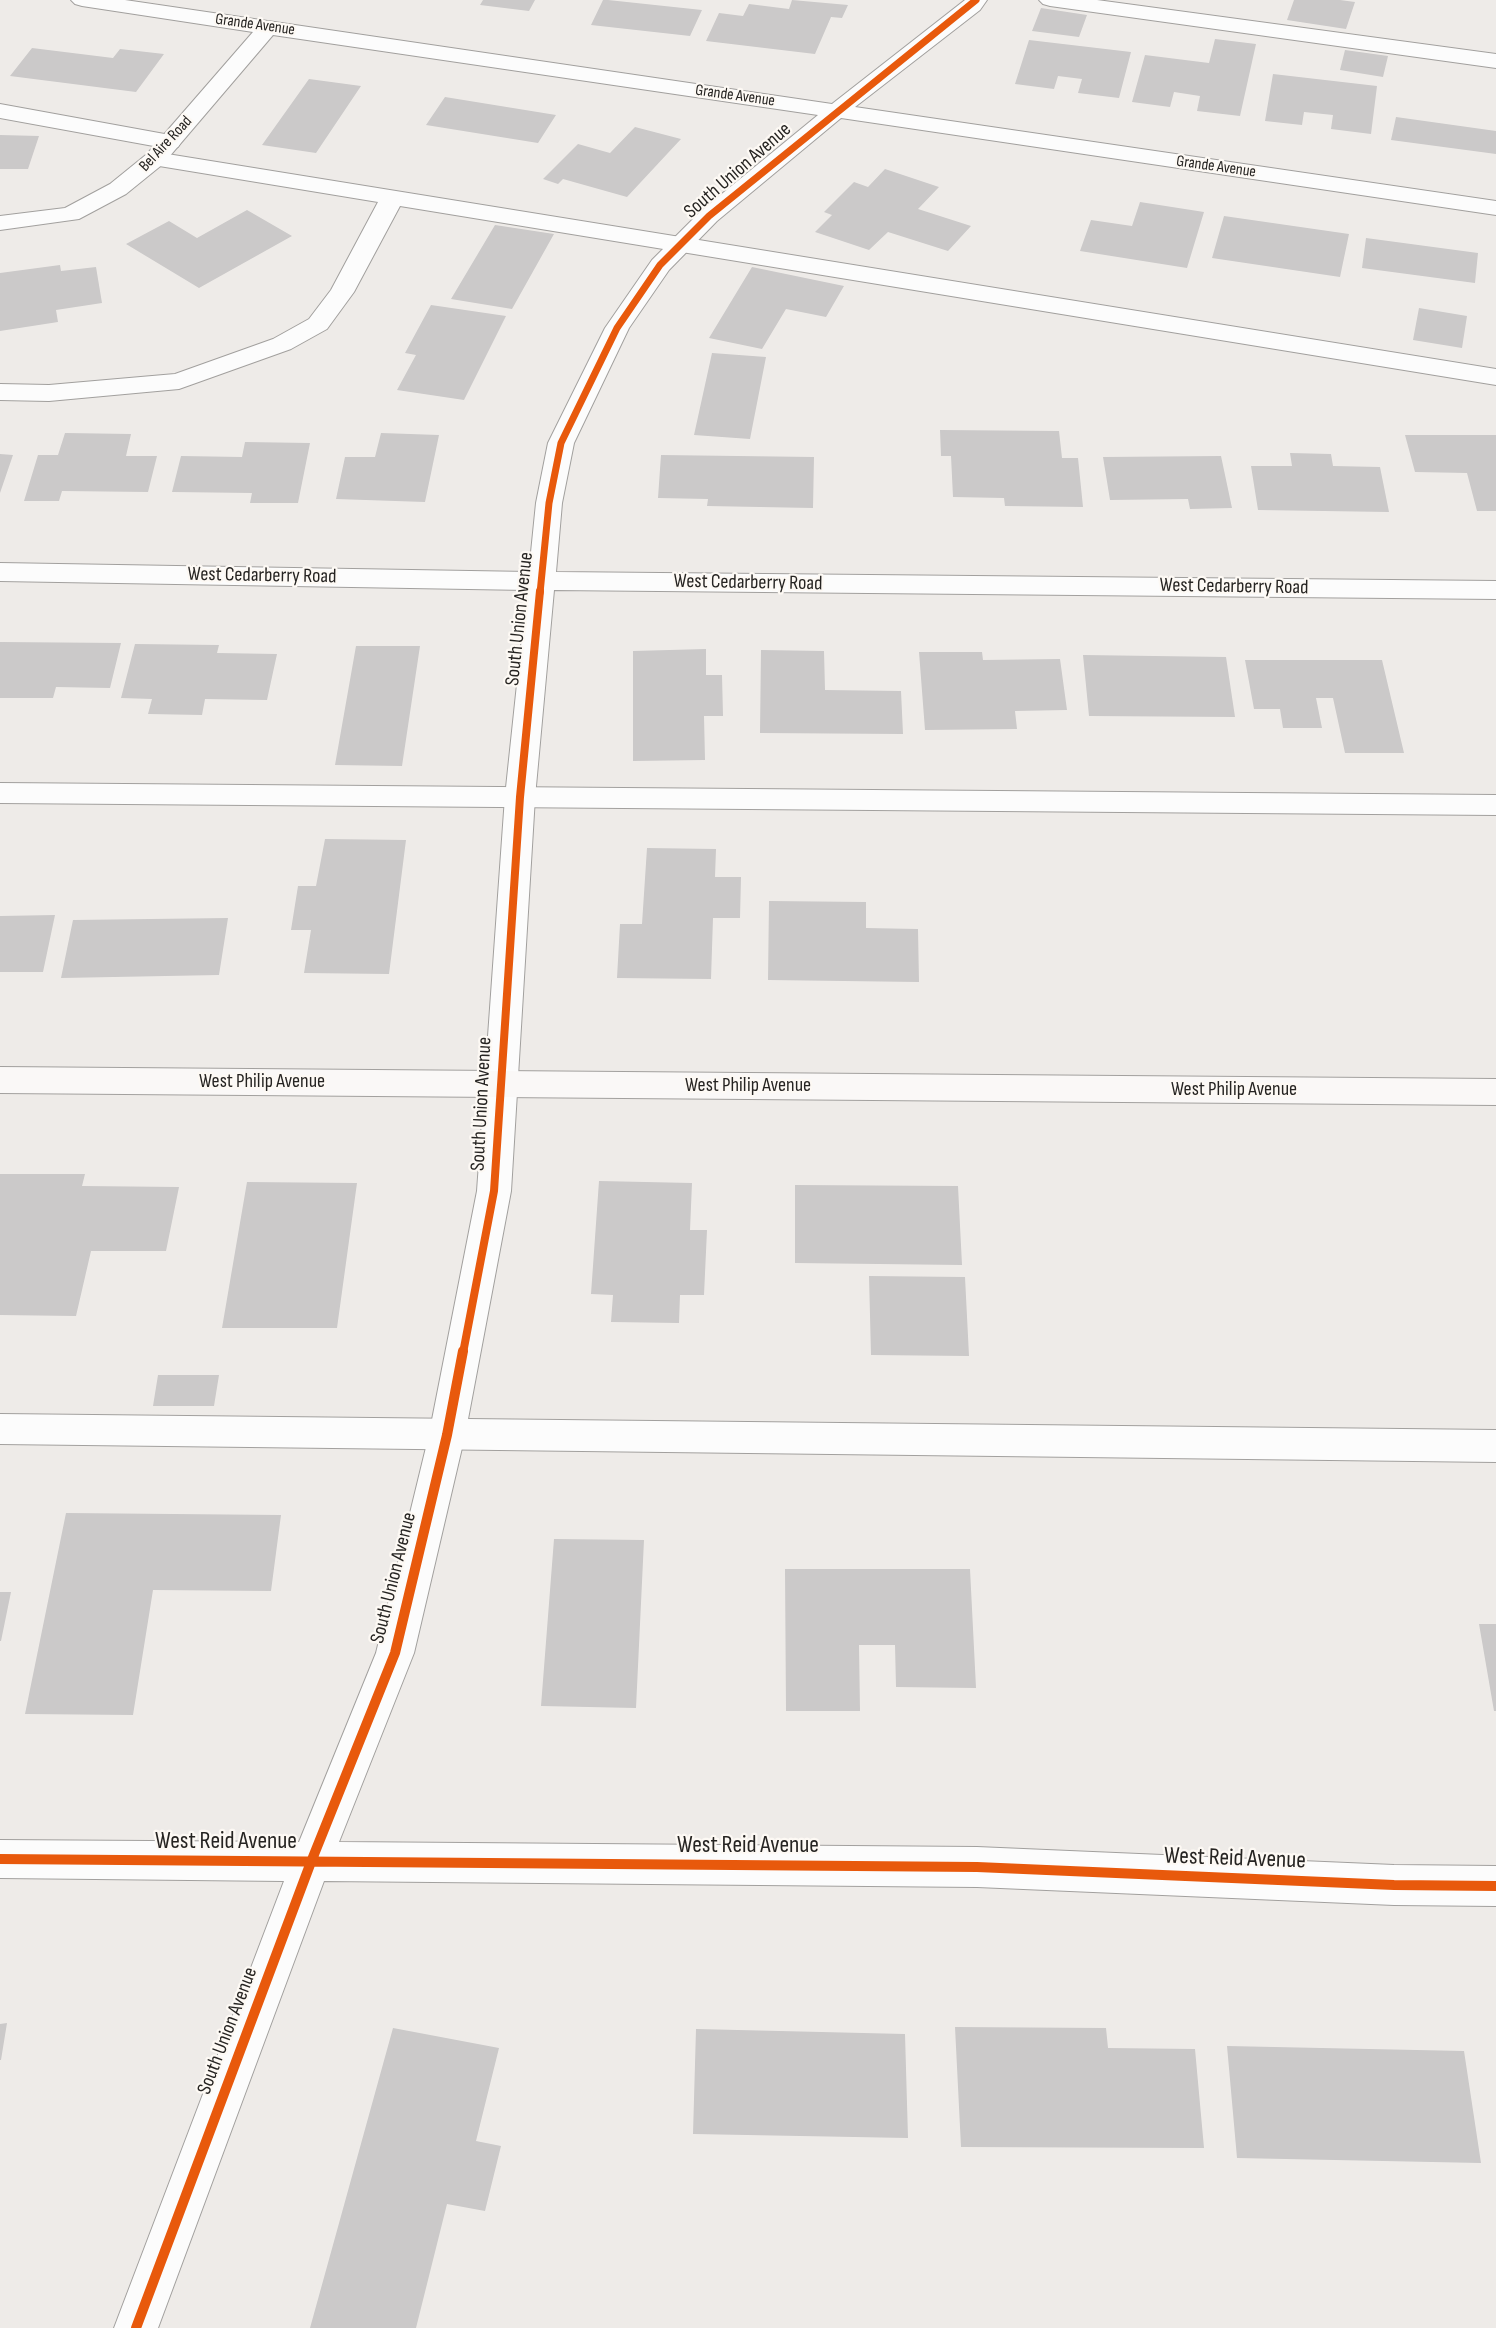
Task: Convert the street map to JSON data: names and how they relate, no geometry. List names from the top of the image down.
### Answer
{
  "streets": {
    "main road": ["West Philip Avenue"],
    "street": [
      "Grande Avenue",
      "Bel Aire Road",
      "South Union Avenue",
      "West Cedarberry Road",
      "West Reid Avenue"
    ]
  },
  "crossings": [
    ["Grande Avenue", "Bel Aire Road"],
    ["Grande Avenue", "South Union Avenue"],
    ["South Union Avenue", "West Cedarberry Road"],
    ["South Union Avenue", "West Philip Avenue"],
    ["South Union Avenue", "West Reid Avenue"]
  ]
}
